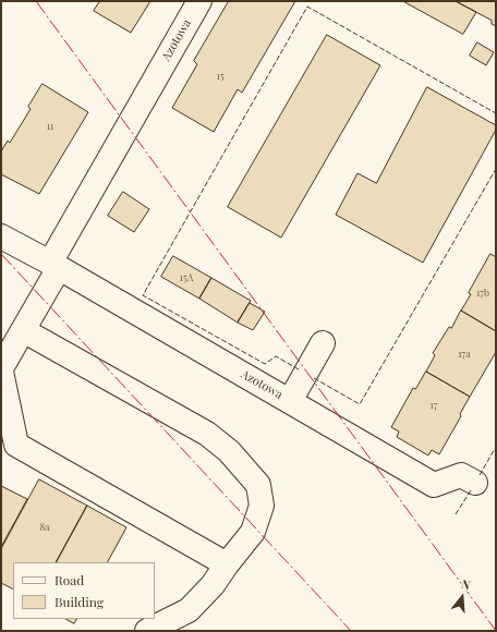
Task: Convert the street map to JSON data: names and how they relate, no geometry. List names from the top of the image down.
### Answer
{
  "streets": {
    "street": ["Azotowa"]
  },
  "house_numbers": [
    "15",
    "11",
    "15A",
    "17b",
    "17a",
    "17",
    "8a"
  ],
  "legend": ["Road", "Building"],
  "north": "top"
}
